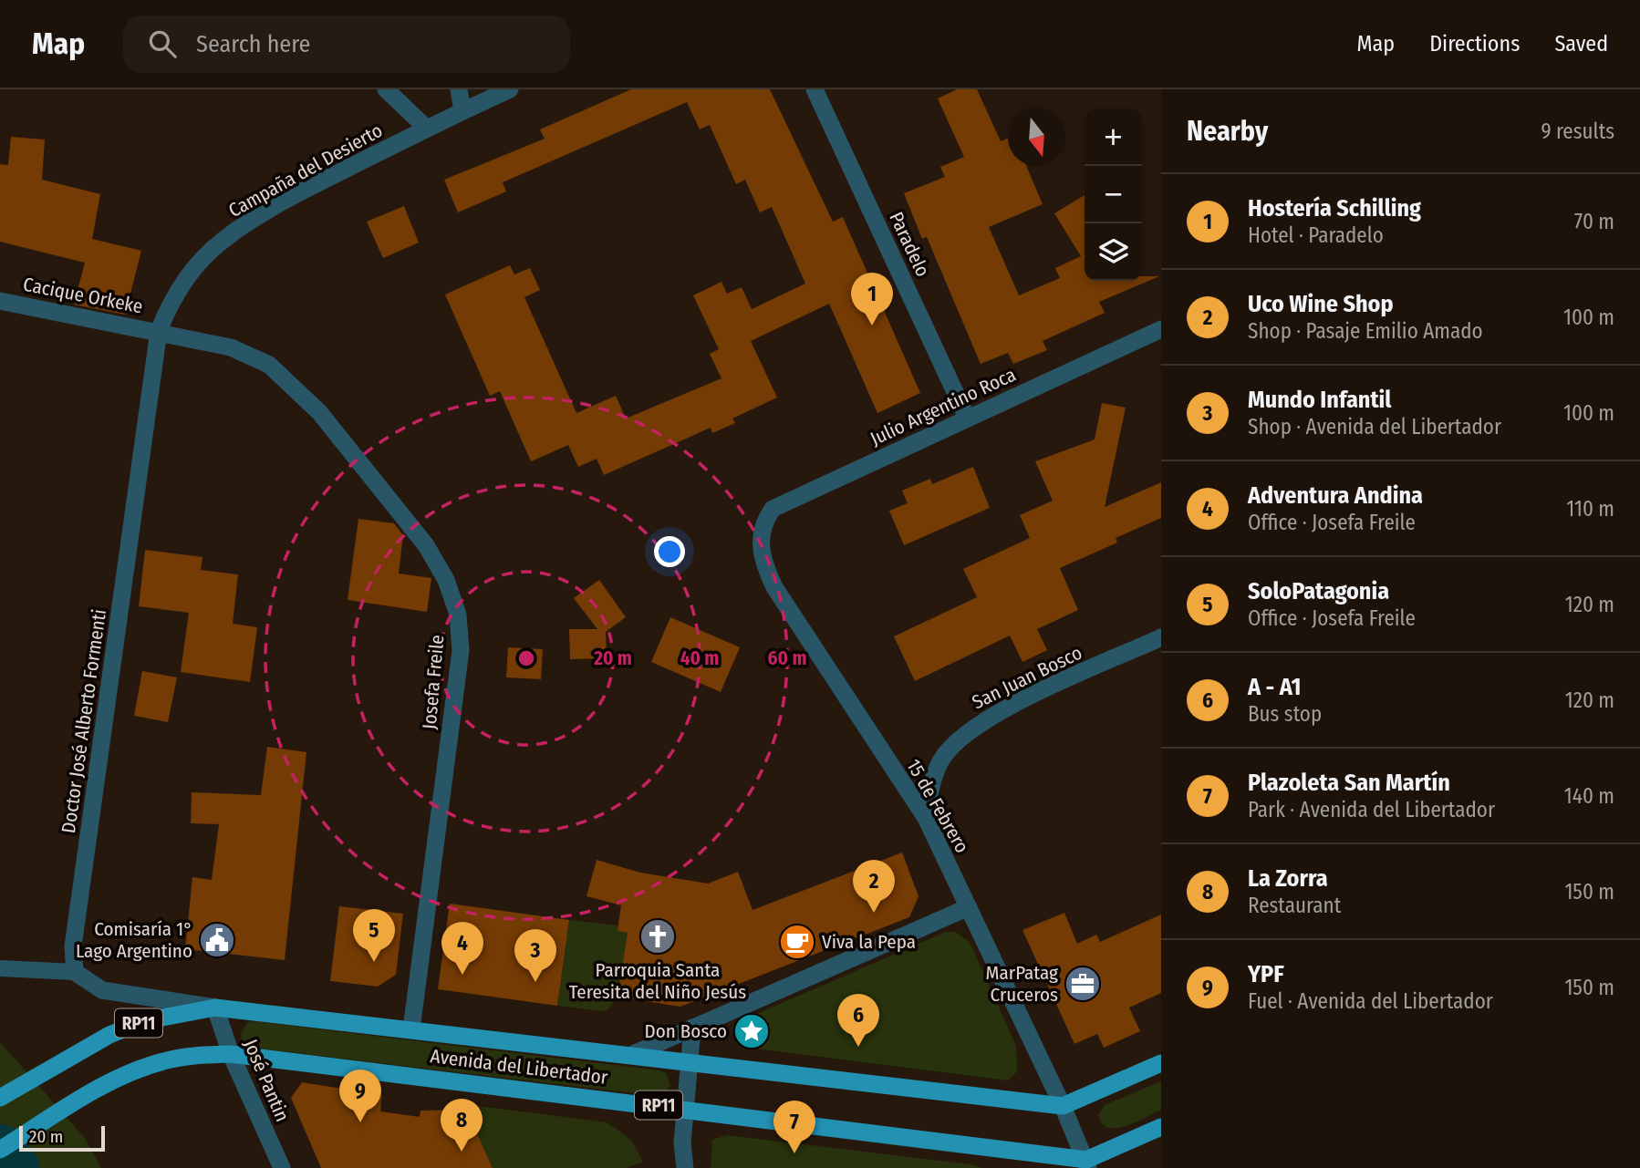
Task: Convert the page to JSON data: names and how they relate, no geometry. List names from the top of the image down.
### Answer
{
  "streets": {
    "main road": ["RP11", "Avenida del Libertador"],
    "street": [
      "Campaña del Desierto",
      "Paradelo",
      "Cacique Orkeke",
      "Julio Argentino Roca",
      "San Juan Bosco",
      "Josefa Freile",
      "Doctor José Alberto Formenti",
      "15 de Febrero",
      "José Pantin"
    ]
  },
  "crossings": [
    ["Campaña del Desierto", "Cacique Orkeke"],
    ["Campaña del Desierto", "Josefa Freile"],
    ["Campaña del Desierto", "Doctor José Alberto Formenti"],
    ["Paradelo", "Julio Argentino Roca"],
    ["Cacique Orkeke", "Josefa Freile"],
    ["Cacique Orkeke", "Doctor José Alberto Formenti"],
    ["Julio Argentino Roca", "15 de Febrero"],
    ["San Juan Bosco", "15 de Febrero"],
    ["Josefa Freile", "Doctor José Alberto Formenti"],
    ["Josefa Freile", "Avenida del Libertador"],
    ["15 de Febrero", "Avenida del Libertador"],
    ["Avenida del Libertador", "José Pantin"]
  ],
  "places": {
    "church": ["Parroquia Santa Teresita del Niño Jesús"],
    "public building": ["Comisaría 1° Lago Argentino"],
    "cafe": ["Viva la Pepa"],
    "office": ["MarPatag Cruceros"],
    "place": ["Don Bosco"]
  },
  "scale_bar": "20 m",
  "north": "bottom",
  "page": {
    "header": "Map",
    "search": "Search here",
    "nav": ["Map", "Directions", "Saved"],
    "heading": ["Nearby", "9 results"],
    "map_buttons": ["+", "−"],
    "list": [
      {
        "mark": "1",
        "name": "Hostería Schilling",
        "note": "Hotel · Paradelo",
        "value": "70 m"
      },
      {
        "mark": "2",
        "name": "Uco Wine Shop",
        "note": "Shop · Pasaje Emilio Amado",
        "value": "100 m"
      },
      {
        "mark": "3",
        "name": "Mundo Infantil",
        "note": "Shop · Avenida del Libertador",
        "value": "100 m"
      },
      {
        "mark": "4",
        "name": "Adventura Andina",
        "note": "Office · Josefa Freile",
        "value": "110 m"
      },
      {
        "mark": "5",
        "name": "SoloPatagonia",
        "note": "Office · Josefa Freile",
        "value": "120 m"
      },
      {
        "mark": "6",
        "name": "A - A1",
        "note": "Bus stop",
        "value": "120 m"
      },
      {
        "mark": "7",
        "name": "Plazoleta San Martín",
        "note": "Park · Avenida del Libertador",
        "value": "140 m"
      },
      {
        "mark": "8",
        "name": "La Zorra",
        "note": "Restaurant",
        "value": "150 m"
      },
      {
        "mark": "9",
        "name": "YPF",
        "note": "Fuel · Avenida del Libertador",
        "value": "150 m"
      }
    ],
    "pins": [
      "1",
      "2",
      "5",
      "4",
      "3",
      "6",
      "9",
      "8",
      "7"
    ],
    "scale": "20 m"
  },
  "rings": ["20 m", "40 m", "60 m"]
}
